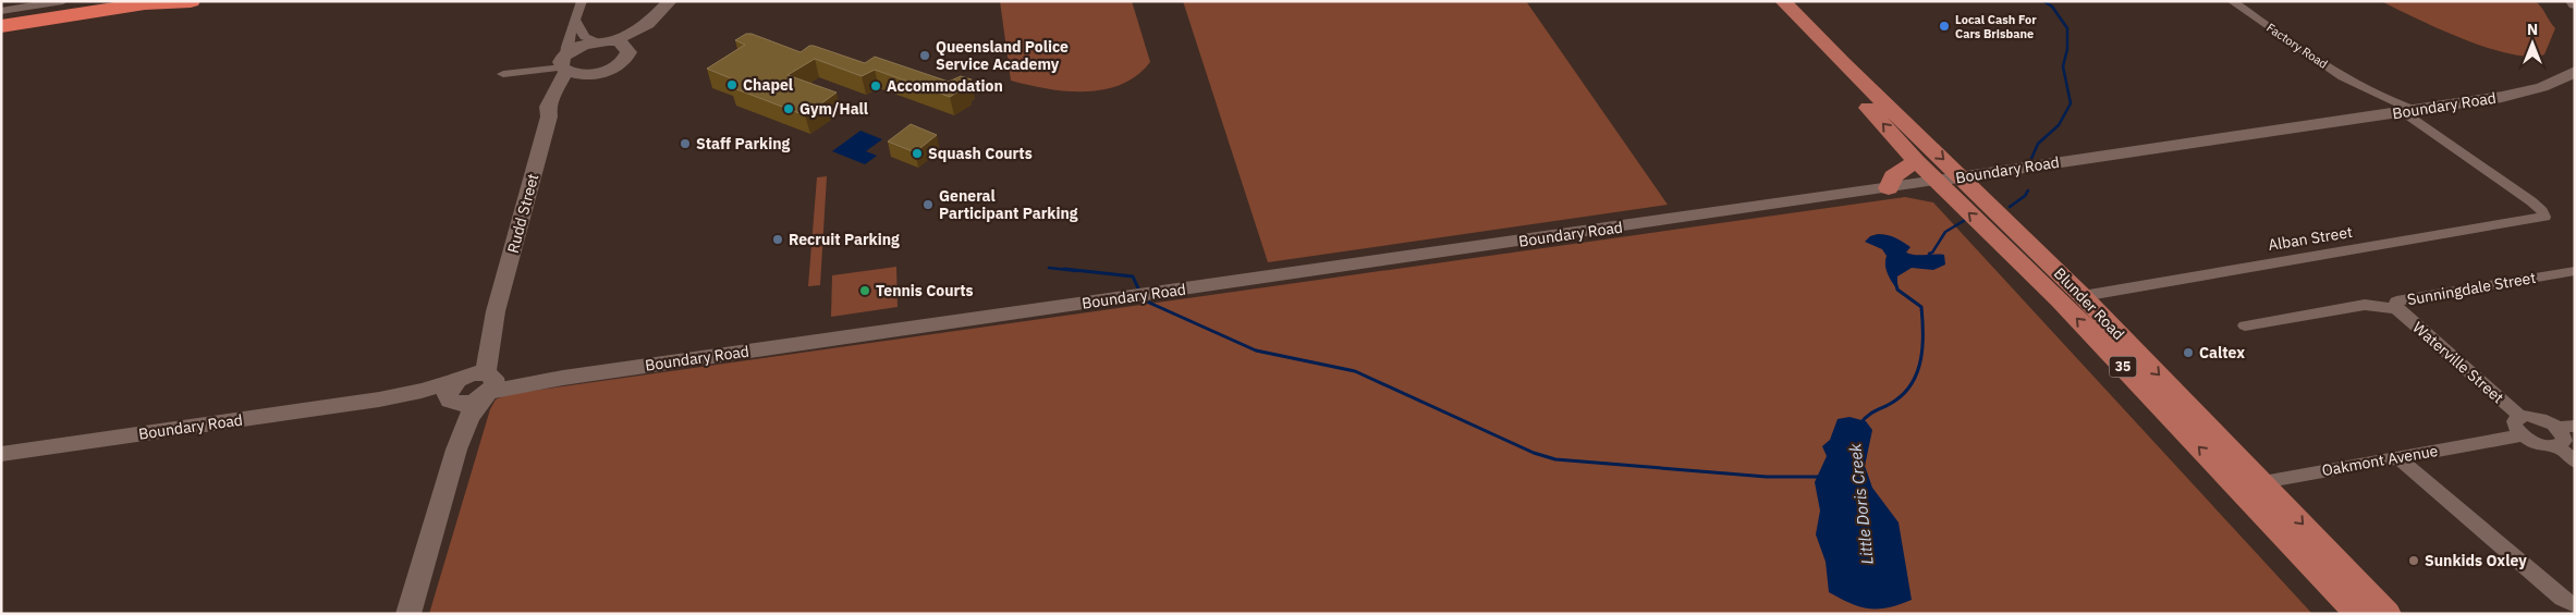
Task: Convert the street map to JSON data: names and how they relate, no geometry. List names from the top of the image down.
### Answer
{
  "streets": {
    "main road": [
      "Boundary Road",
      "Rudd Street",
      "Blunder Road",
      "35"
    ],
    "street": [
      "Factory Road",
      "Alban Street",
      "Sunningdale Street",
      "Waterville Street",
      "Oakmont Avenue"
    ]
  },
  "crossings": [
    ["Factory Road", "Boundary Road"],
    ["Factory Road", "Alban Street"],
    ["Boundary Road", "Rudd Street"],
    ["Boundary Road", "Blunder Road"],
    ["Alban Street", "Blunder Road"],
    ["Sunningdale Street", "Waterville Street"],
    ["Blunder Road", "Oakmont Avenue"]
  ],
  "water": ["Little Doris Creek"],
  "places": [
    "Local Cash For Cars Brisbane",
    "Queensland Police Service Academy",
    "Chapel",
    "Accommodation",
    "Gym/Hall",
    "Staff Parking",
    "Squash Courts",
    "General Participant Parking",
    "Recruit Parking",
    "Tennis Courts",
    "Caltex",
    "Sunkids Oxley"
  ],
  "north": "top"
}
